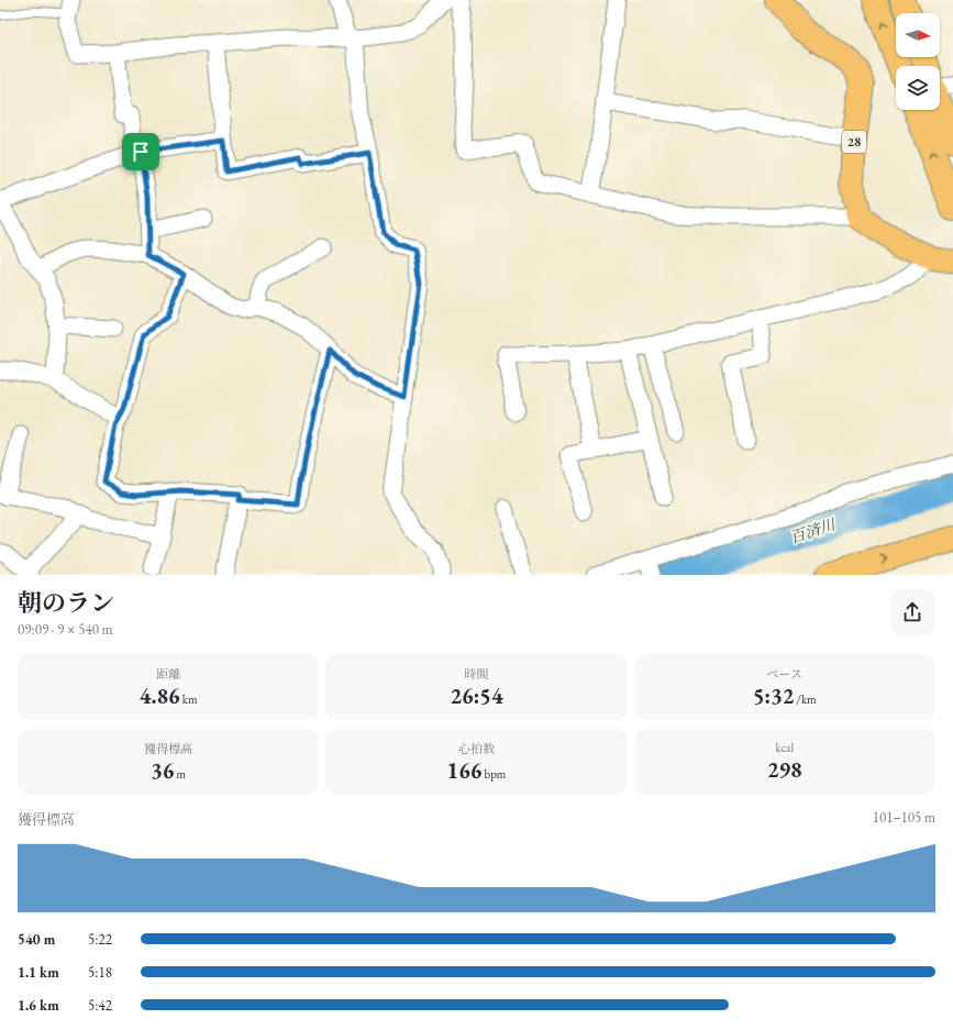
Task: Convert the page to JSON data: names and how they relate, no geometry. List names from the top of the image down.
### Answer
{
  "streets": {
    "main road": ["28"]
  },
  "water": ["百済川"],
  "north": "right",
  "page": {
    "heading": ["朝のラン", "09:09 · 9 × 540 m"],
    "stats": [
      ["距離", "4.86 km"],
      ["時間", "26:54"],
      ["ペース", "5:32 /km"],
      ["獲得標高", "36 m"],
      ["心拍数", "166 bpm"],
      ["kcal", "298"]
    ],
    "chart": ["獲得標高", "101–105 m"],
    "list": [
      {
        "name": "540 m",
        "note": "5:22"
      },
      {
        "name": "1.1 km",
        "note": "5:18"
      },
      {
        "name": "1.6 km",
        "note": "5:42"
      }
    ]
  }
}
